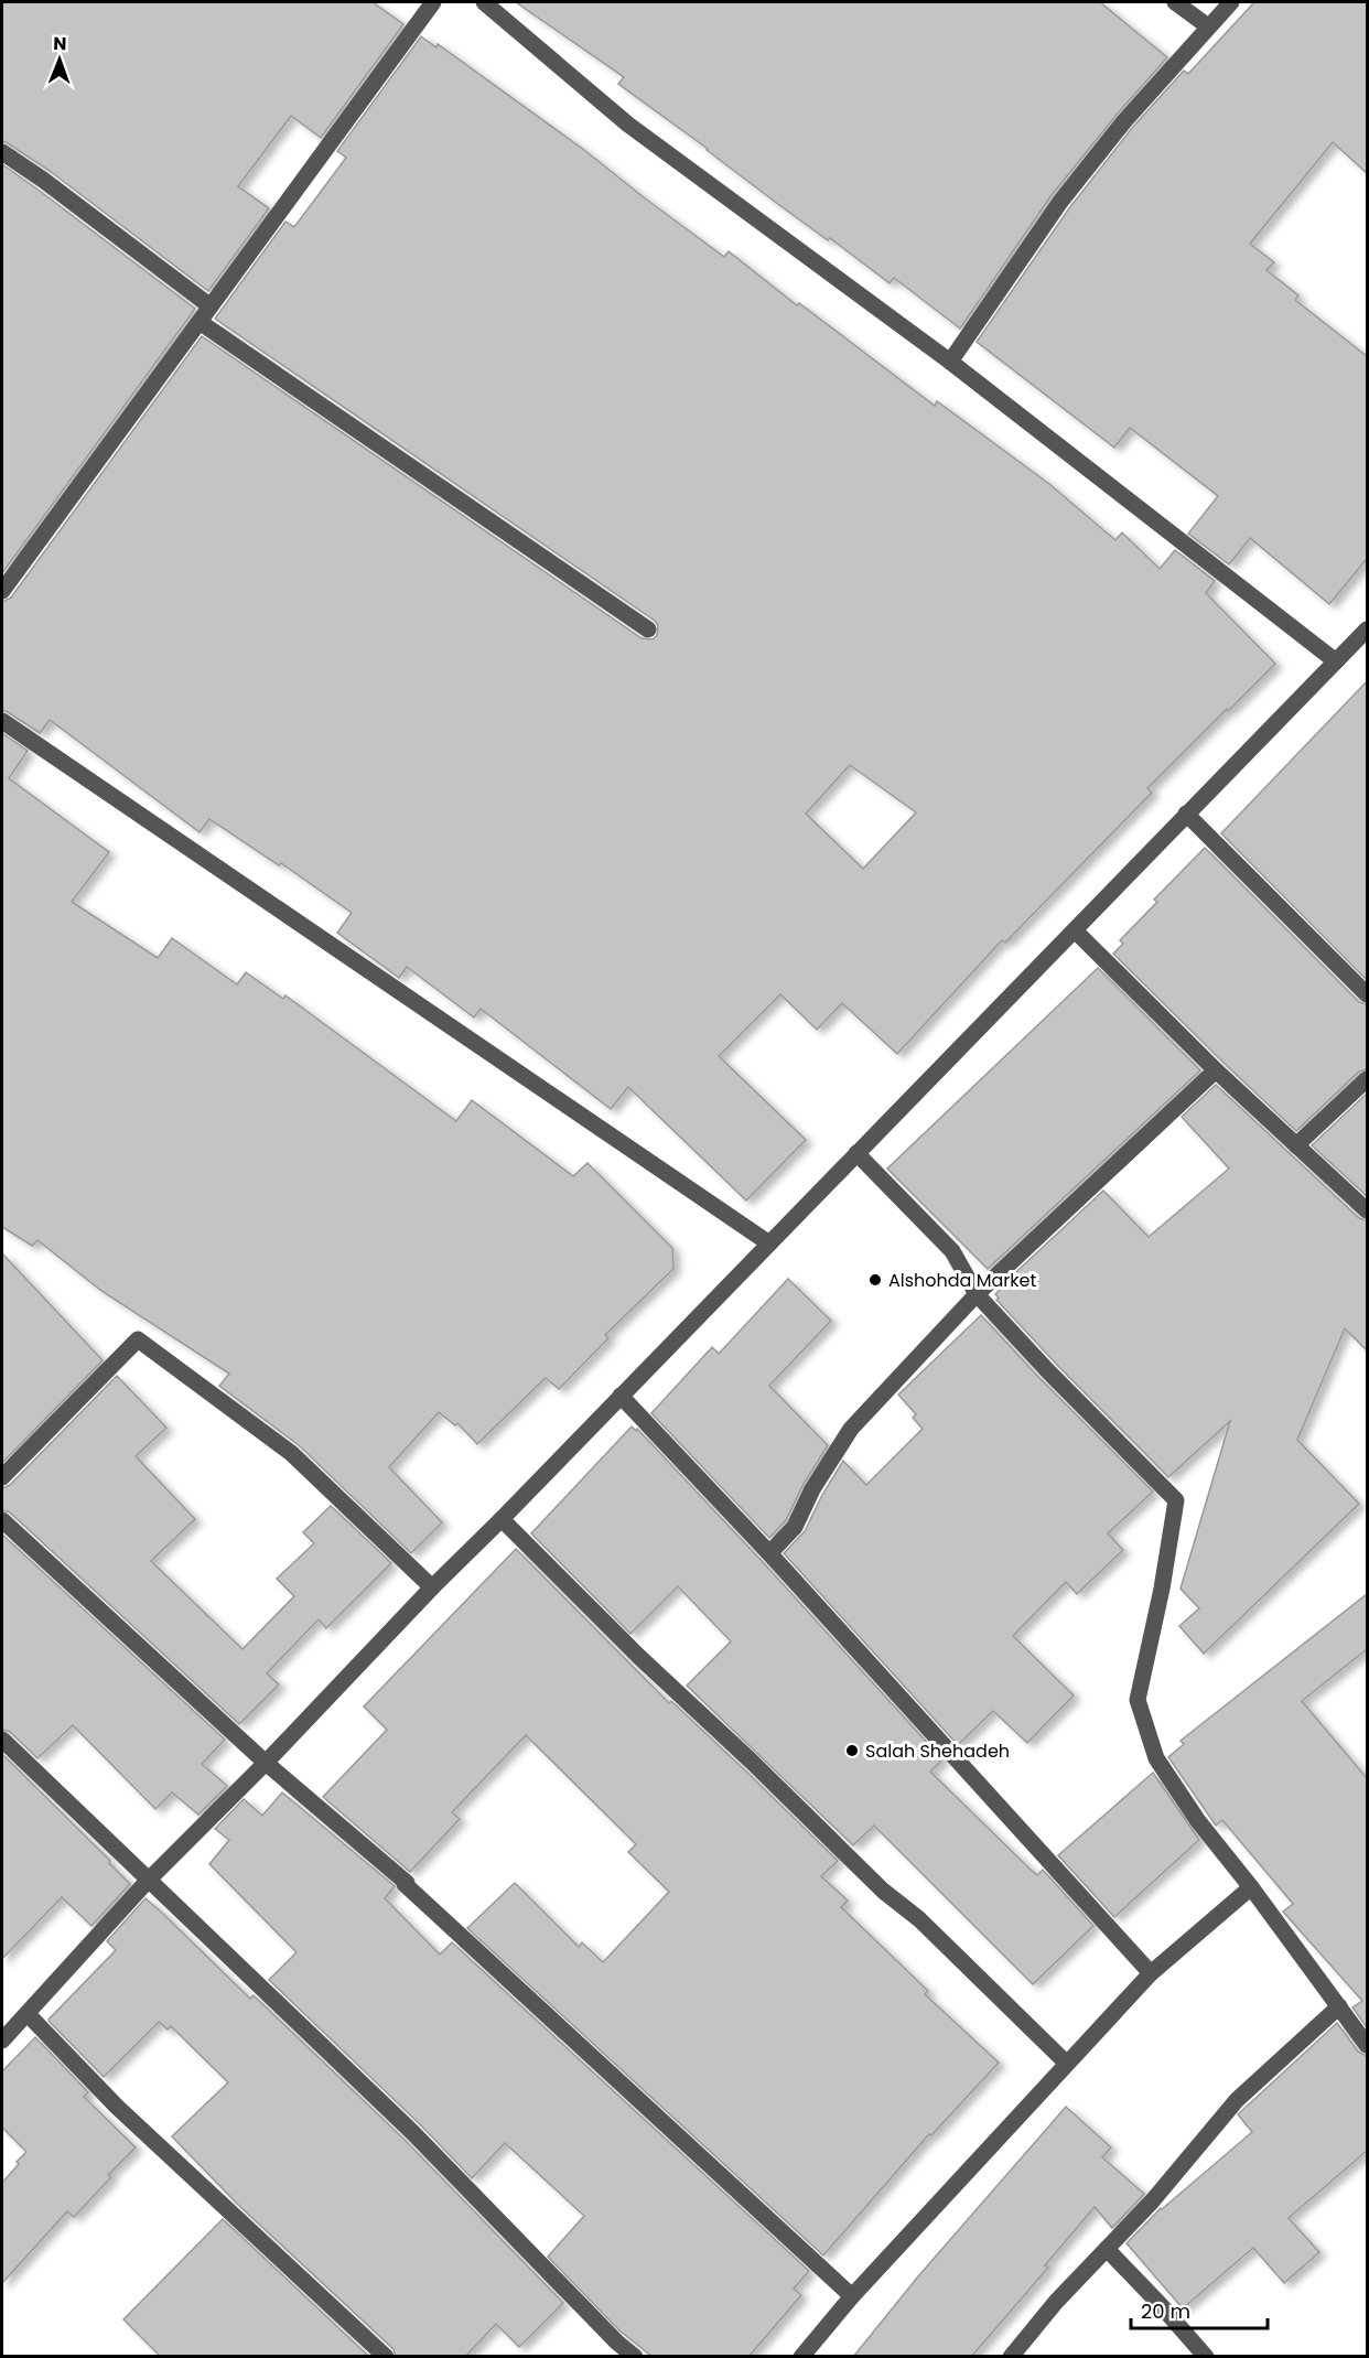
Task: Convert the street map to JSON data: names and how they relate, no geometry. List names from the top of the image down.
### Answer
{
  "places": ["Alshohda Market", "Salah Shehadeh"],
  "scale_bar": "20 m",
  "north": "top"
}
